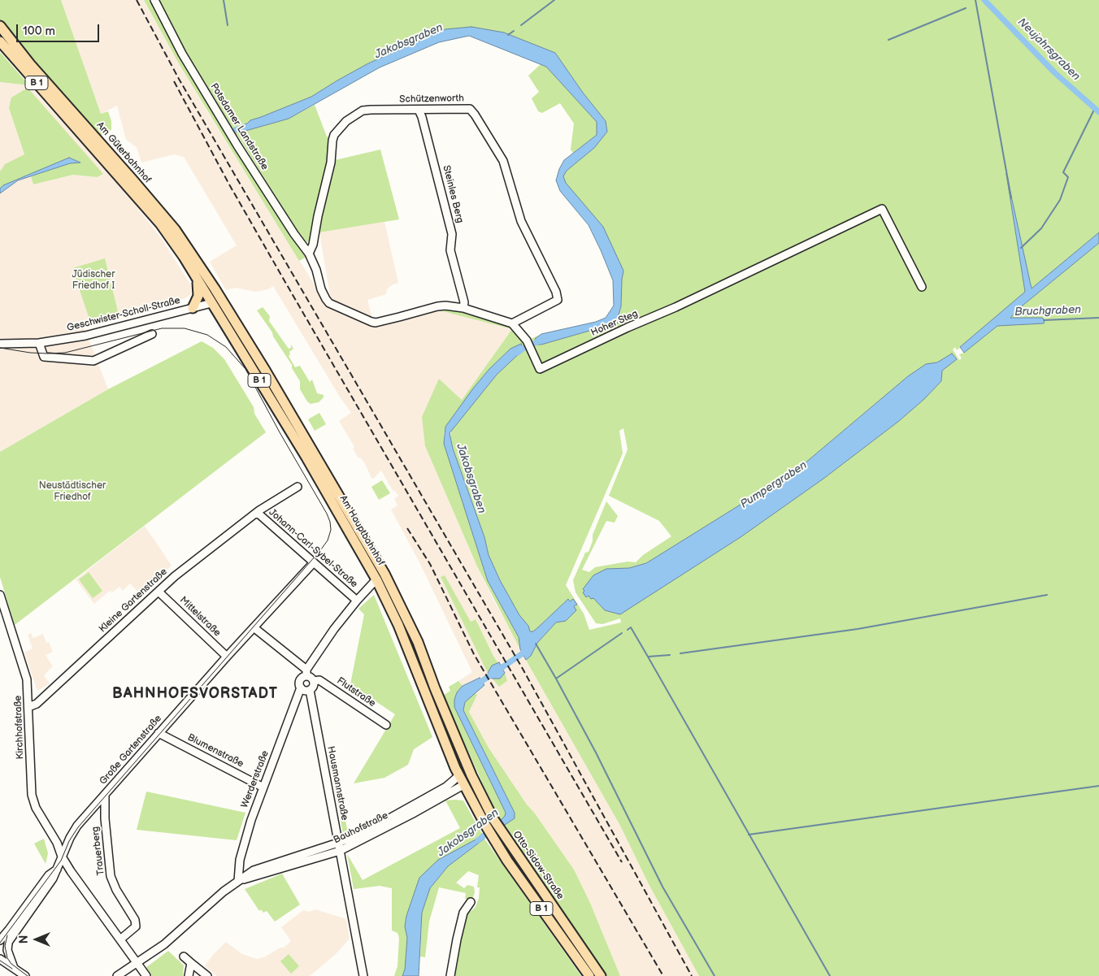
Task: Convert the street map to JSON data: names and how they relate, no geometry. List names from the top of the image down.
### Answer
{
  "streets": {
    "main road": [
      "B 1",
      "Am Güterbahnhof",
      "Am Hauptbahnhof",
      "Otto-Sidow-Straße"
    ],
    "street": [
      "Schützenworth",
      "Potsdamer Landstraße",
      "Steinles Berg",
      "Geschwister-Scholl-Straße",
      "Hoher Steg",
      "Johann-Carl-Sybel-Straße",
      "Kleine Gartenstraße",
      "Mittelstraße",
      "Flutstraße",
      "Kirchhofstraße",
      "Große Gartenstraße",
      "Blumenstraße",
      "Werderstraße",
      "Hausmannstraße",
      "Bauhofstraße",
      "Trauerberg"
    ]
  },
  "crossings": [
    ["B 1", "Am Hauptbahnhof"],
    ["B 1", "Bauhofstraße"],
    ["Schützenworth", "Potsdamer Landstraße"],
    ["Schützenworth", "Steinles Berg"],
    ["Schützenworth", "Hoher Steg"],
    ["Am Güterbahnhof", "Geschwister-Scholl-Straße"],
    ["Am Güterbahnhof", "Am Hauptbahnhof"],
    ["Geschwister-Scholl-Straße", "Am Hauptbahnhof"],
    ["Am Hauptbahnhof", "Werderstraße"],
    ["Am Hauptbahnhof", "Bauhofstraße"],
    ["Am Hauptbahnhof", "Otto-Sidow-Straße"],
    ["Johann-Carl-Sybel-Straße", "Kleine Gartenstraße"],
    ["Johann-Carl-Sybel-Straße", "Große Gartenstraße"],
    ["Johann-Carl-Sybel-Straße", "Werderstraße"],
    ["Kleine Gartenstraße", "Mittelstraße"],
    ["Kleine Gartenstraße", "Kirchhofstraße"],
    ["Mittelstraße", "Große Gartenstraße"],
    ["Flutstraße", "Werderstraße"],
    ["Flutstraße", "Hausmannstraße"],
    ["Kirchhofstraße", "Große Gartenstraße"],
    ["Große Gartenstraße", "Blumenstraße"],
    ["Große Gartenstraße", "Trauerberg"],
    ["Blumenstraße", "Werderstraße"],
    ["Werderstraße", "Hausmannstraße"],
    ["Werderstraße", "Bauhofstraße"],
    ["Hausmannstraße", "Bauhofstraße"]
  ],
  "districts": ["BAHNHOFSVORSTADT"],
  "water": [
    "Jakobsgraben",
    "Neujahrsgraben",
    "Bruchgraben",
    "Pumpergraben"
  ],
  "parks": ["Jüdischer Friedhof I", "Neustädtischer Friedhof"],
  "scale_bar": "100 m",
  "north": "left"
}
